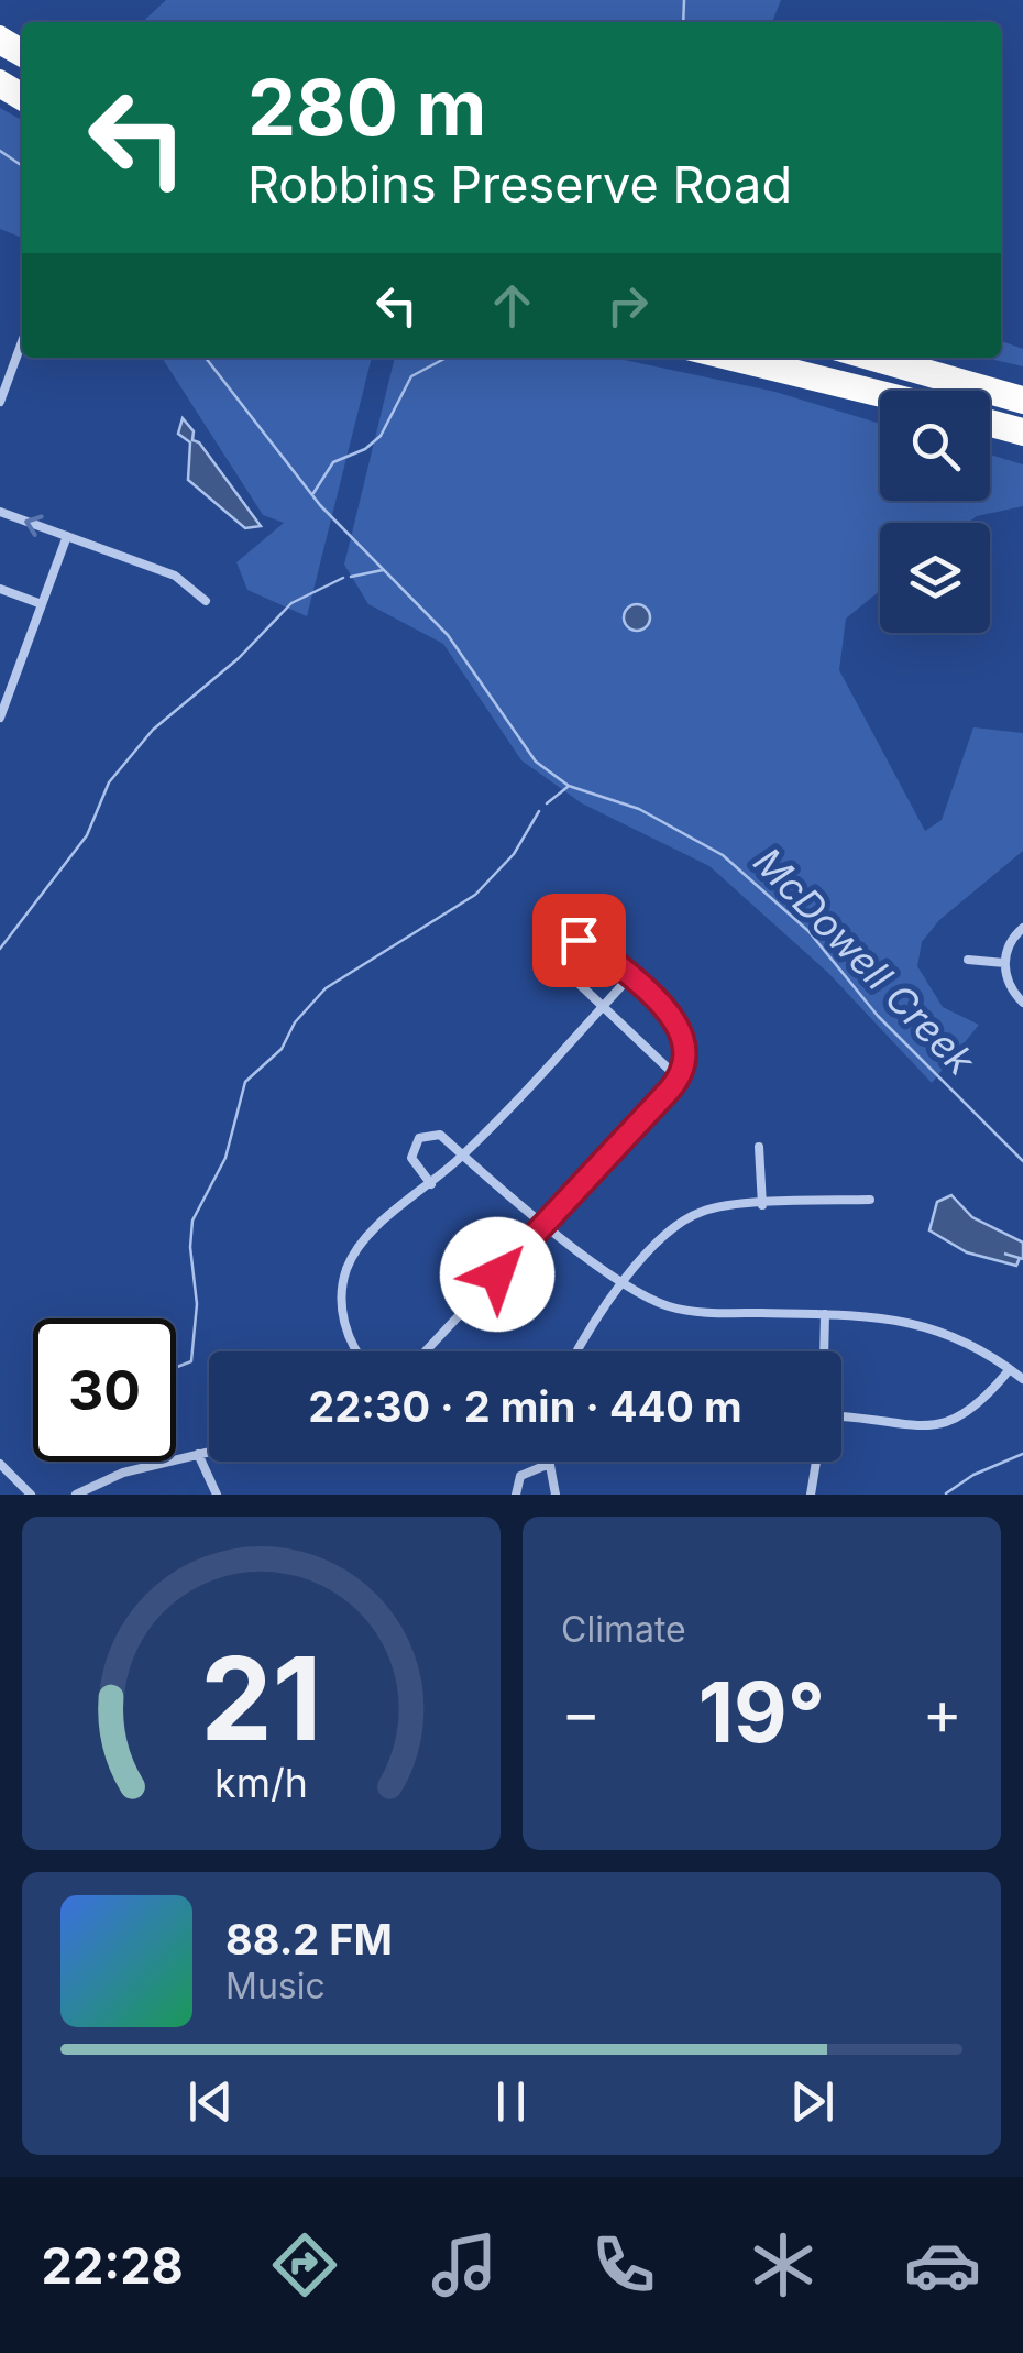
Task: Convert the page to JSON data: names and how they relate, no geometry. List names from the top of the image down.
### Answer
{
  "water": ["McDowell Creek"],
  "page": {
    "turn": ["280 m", "Robbins Preserve Road"],
    "limit": "30",
    "trip": "22:30 · 2 min · 440 m",
    "tile": "Climate",
    "heat": ["−", "19°", "+"],
    "song": ["88.2 FM", "Music"],
    "tabs": "22:28",
    "gauge": ["21", "km/h"]
  }
}
